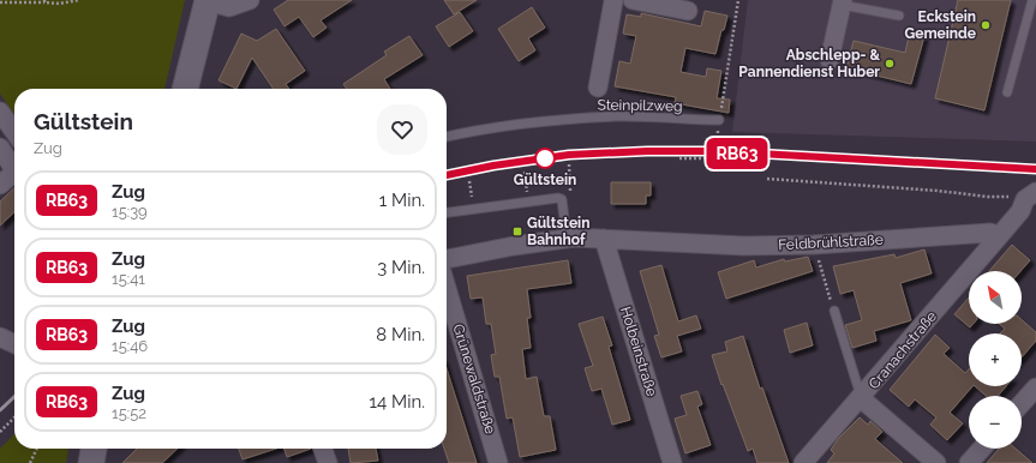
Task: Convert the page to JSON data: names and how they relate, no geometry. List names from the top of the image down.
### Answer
{
  "streets": {
    "street": [
      "Feldbrühlstraße",
      "Cranachstraße",
      "Holbeinstraße",
      "Grünewaldstraße"
    ],
    "lane": ["Steinpilzweg"]
  },
  "crossings": [
    ["Feldbrühlstraße", "Cranachstraße"],
    ["Feldbrühlstraße", "Holbeinstraße"]
  ],
  "places": {
    "other": ["Eckstein Gemeinde", "Abschlepp- & Pannendienst Huber", "Gültstein"],
    "transit": ["Gültstein Bahnhof"]
  },
  "north": "top left",
  "page": {
    "on_map": "RB63",
    "heading": ["Gültstein", "Zug"],
    "list": [
      {
        "mark": "RB63",
        "name": "Zug",
        "note": "15:39",
        "value": "1 Min."
      },
      {
        "mark": "RB63",
        "name": "Zug",
        "note": "15:41",
        "value": "3 Min."
      },
      {
        "mark": "RB63",
        "name": "Zug",
        "note": "15:46",
        "value": "8 Min."
      },
      {
        "mark": "RB63",
        "name": "Zug",
        "note": "15:52",
        "value": "14 Min."
      }
    ],
    "map_buttons": ["+", "−"]
  }
}
